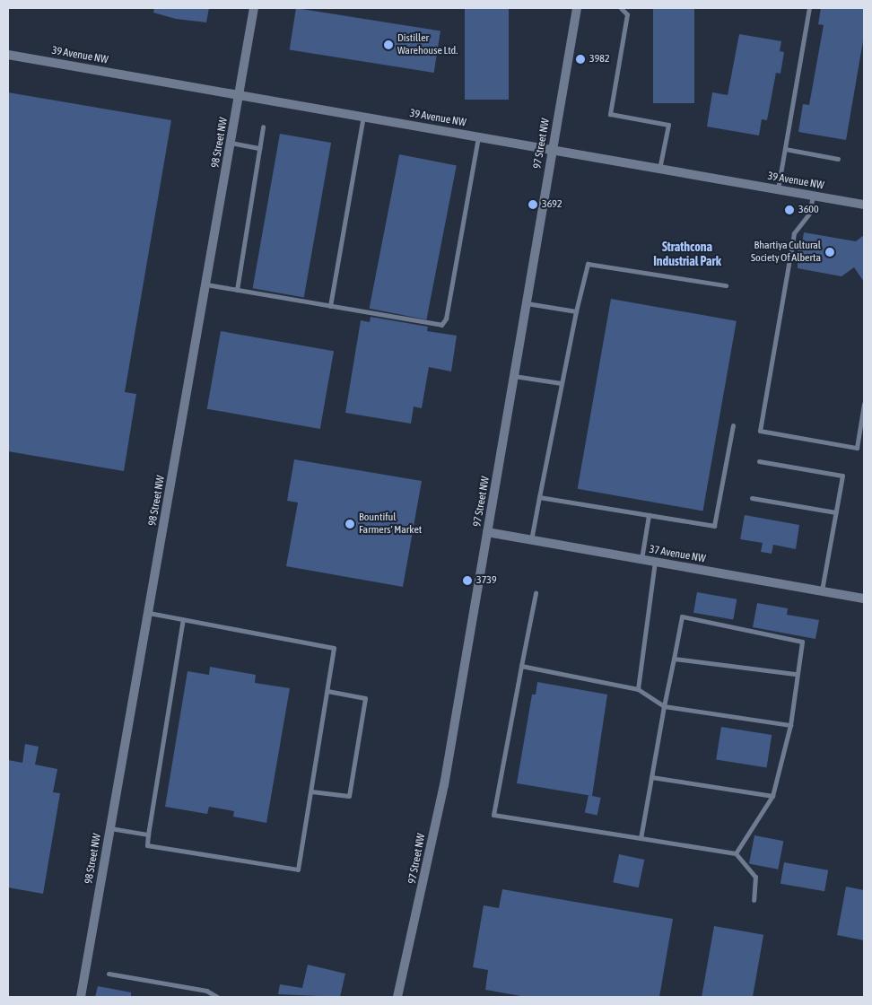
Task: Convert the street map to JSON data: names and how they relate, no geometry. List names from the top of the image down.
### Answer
{
  "streets": {
    "street": [
      "39 Avenue NW",
      "98 Street NW",
      "97 Street NW",
      "37 Avenue NW"
    ]
  },
  "crossings": [
    ["39 Avenue NW", "98 Street NW"],
    ["39 Avenue NW", "97 Street NW"],
    ["97 Street NW", "37 Avenue NW"]
  ],
  "districts": ["Strathcona Industrial Park"],
  "places": [
    "Distiller Warehouse Ltd.",
    "3982",
    "3692",
    "3600",
    "Bhartiya Cultural Society Of Alberta",
    "Bountiful Farmers' Market",
    "3739"
  ]
}
